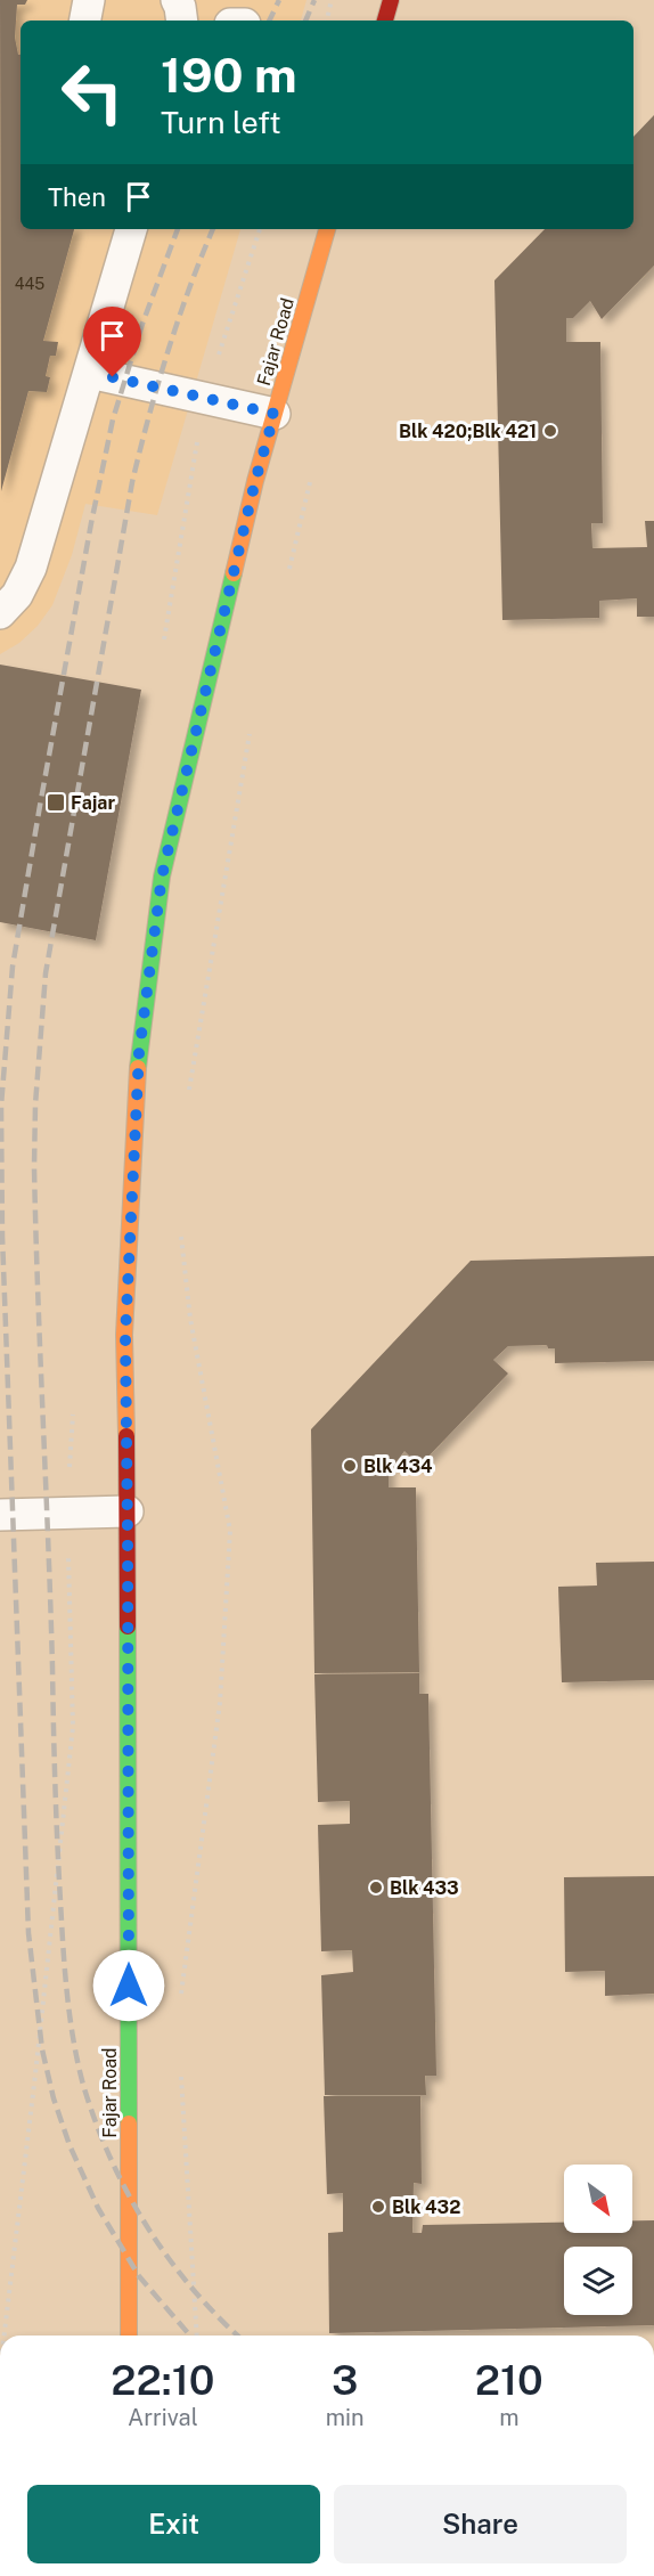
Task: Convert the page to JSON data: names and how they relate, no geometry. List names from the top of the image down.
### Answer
{
  "streets": {
    "street": ["Fajar Road"]
  },
  "places": {
    "other": [
      "Blk 420;Blk 421",
      "Blk 434",
      "Blk 433",
      "Blk 432"
    ],
    "transit": ["Fajar"]
  },
  "house_numbers": ["445"],
  "north": "bottom right",
  "page": {
    "turn": ["190 m", "Turn left"],
    "then": "Then",
    "eta": [
      "22:10",
      "Arrival",
      "3",
      "min",
      "210",
      "m"
    ],
    "buttons": ["Exit", "Share"]
  }
}
